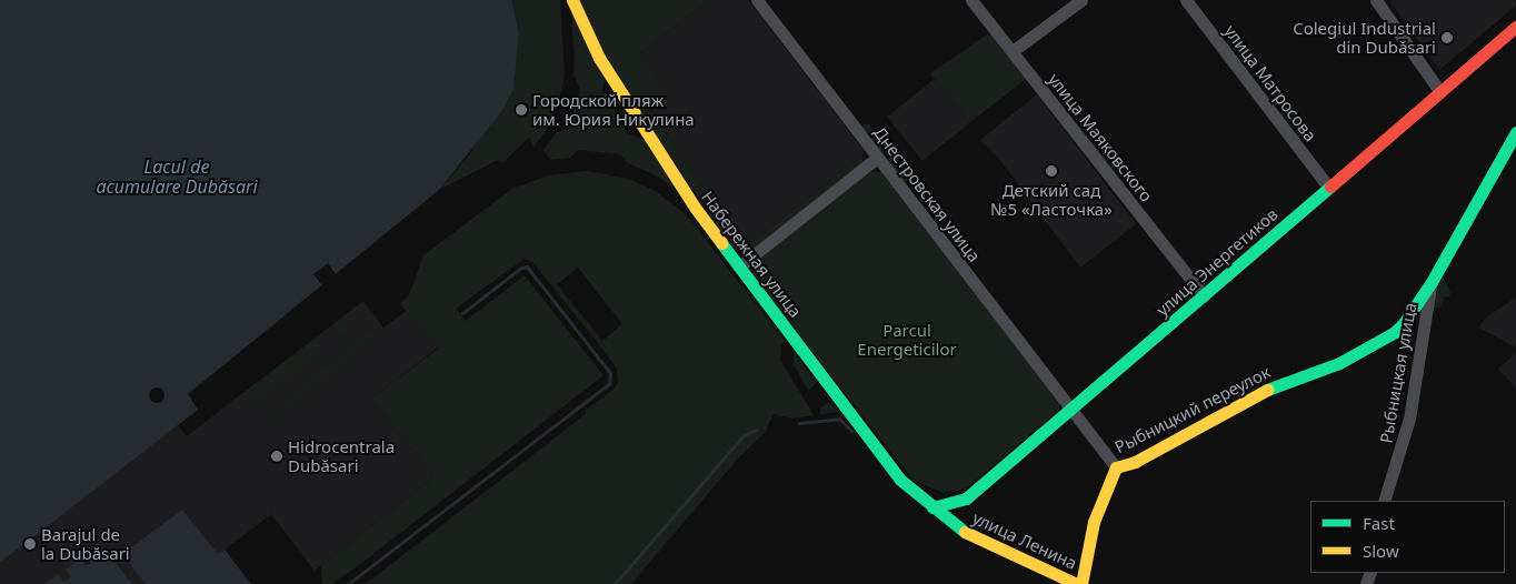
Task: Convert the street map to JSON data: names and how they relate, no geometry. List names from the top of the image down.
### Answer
{
  "streets": {
    "street": [
      "улица Матросова",
      "улица Маяковского",
      "Днестровская улица",
      "Набережная улица",
      "улица Энергетиков",
      "Рыбницкая улица",
      "Рыбницкий переулок",
      "улица Ленина"
    ]
  },
  "crossings": [
    ["улица Матросова", "улица Энергетиков"],
    ["улица Маяковского", "улица Энергетиков"],
    ["Днестровская улица", "улица Энергетиков"],
    ["Днестровская улица", "Рыбницкий переулок"],
    ["Набережная улица", "улица Энергетиков"],
    ["Набережная улица", "улица Ленина"],
    ["улица Энергетиков", "улица Ленина"],
    ["Рыбницкая улица", "Рыбницкий переулок"]
  ],
  "water": ["Lacul de acumulare Dubăsari"],
  "parks": ["Parcul Energeticilor"],
  "places": [
    "Colegiul Industrial din Dubăsari",
    "Городской пляж им. Юрия Никулина",
    "Детский сад №5 «Ласточка»",
    "Hidrocentrala Dubăsari",
    "Barajul de la Dubăsari"
  ],
  "legend": ["Fast", "Slow"]
}
